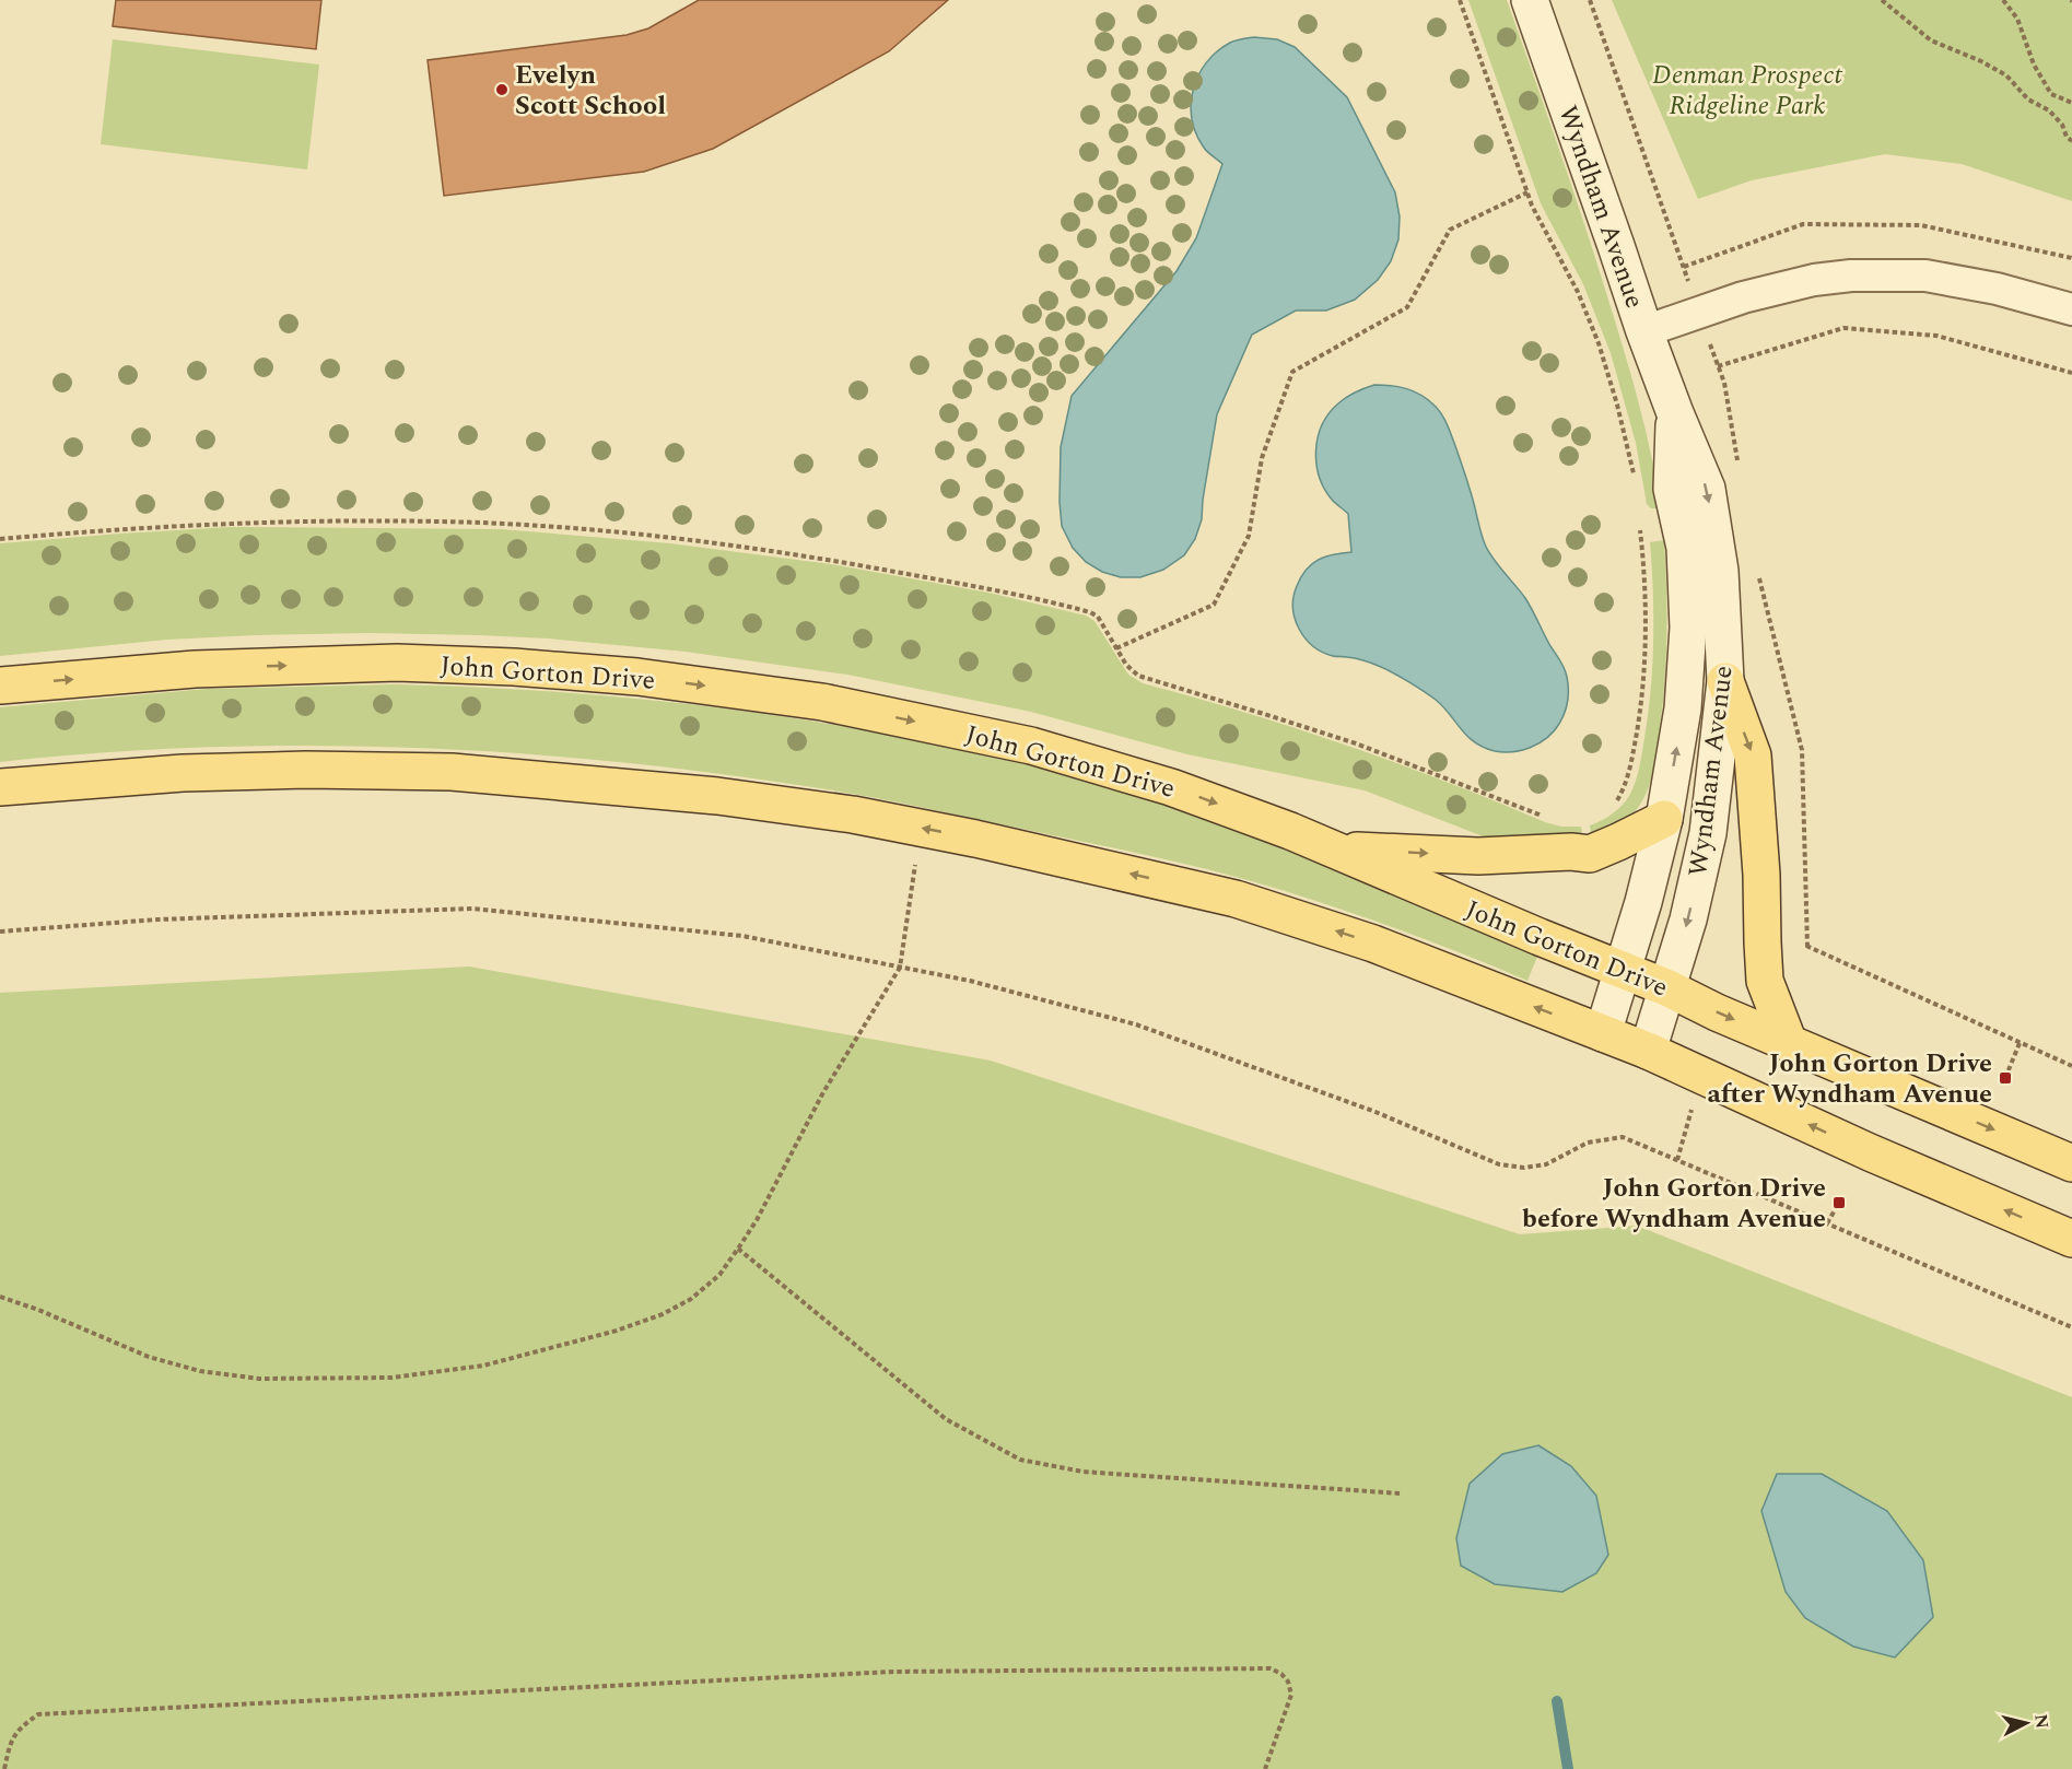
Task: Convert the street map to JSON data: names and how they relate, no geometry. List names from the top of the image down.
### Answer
{
  "streets": {
    "main road": ["John Gorton Drive"],
    "street": ["Wyndham Avenue"]
  },
  "crossings": [
    ["Wyndham Avenue", "John Gorton Drive"]
  ],
  "parks": ["Denman Prospect Ridgeline Park"],
  "places": {
    "other": ["Evelyn Scott School"],
    "transit": ["John Gorton Drive after Wyndham Avenue", "John Gorton Drive before Wyndham Avenue"]
  },
  "north": "right"
}
